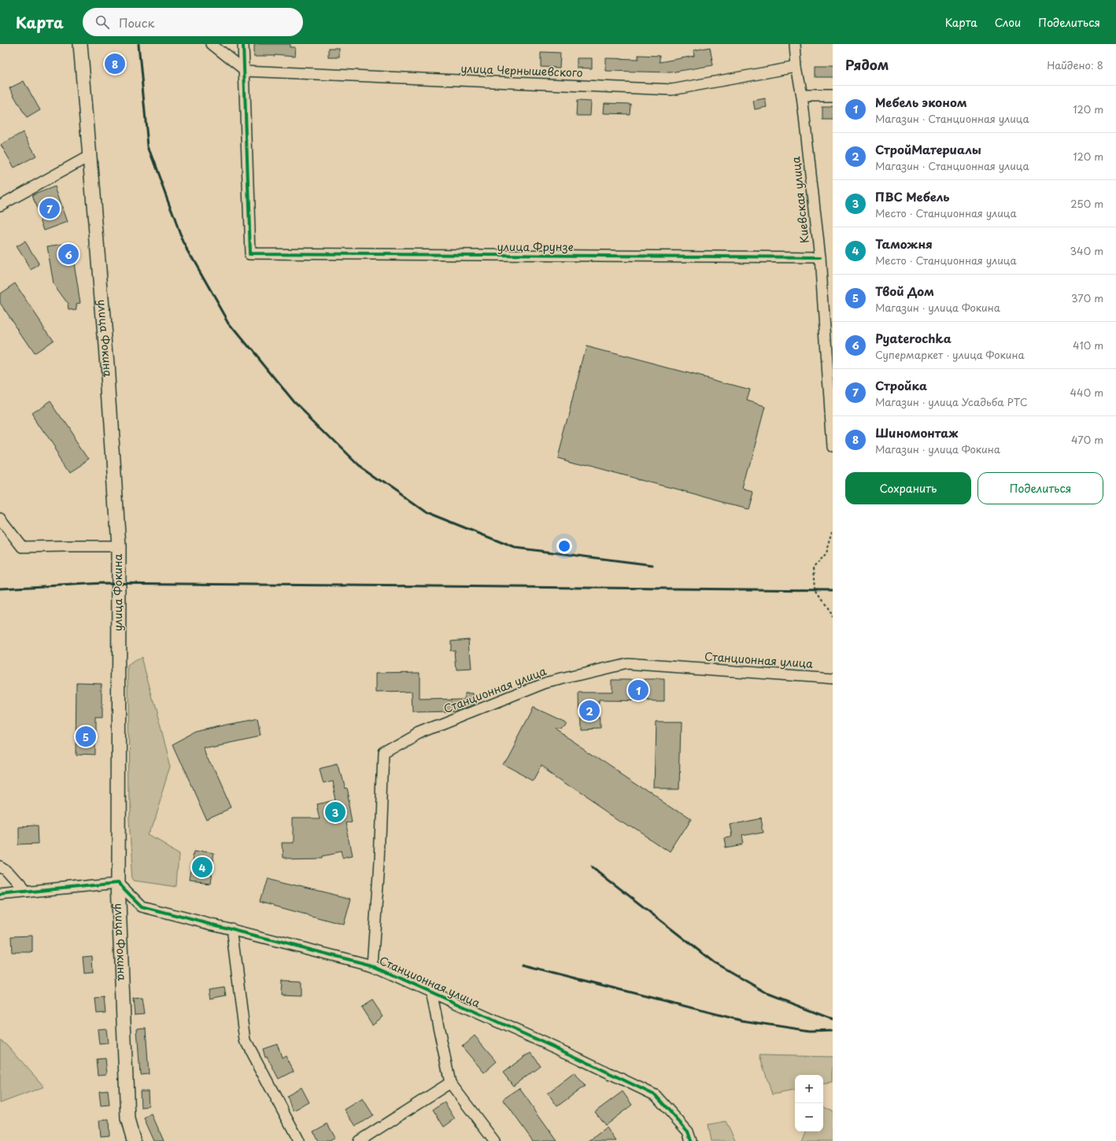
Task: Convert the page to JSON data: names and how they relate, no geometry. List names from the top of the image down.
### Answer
{
  "streets": {
    "main road": ["улица Фокина"],
    "street": [
      "улица Чернышевского",
      "Киевская улица",
      "улица Фрунзе",
      "Станционная улица"
    ]
  },
  "crossings": [
    ["улица Чернышевского", "Киевская улица"],
    ["улица Чернышевского", "улица Фрунзе"],
    ["Киевская улица", "улица Фрунзе"],
    ["улица Фокина", "Станционная улица"]
  ],
  "page": {
    "header": "Карта",
    "search": "Поиск",
    "nav": ["Карта", "Слои", "Поделиться"],
    "heading": ["Рядом", "Найдено: 8"],
    "pins": [
      "8",
      "7",
      "6",
      "1",
      "2",
      "5",
      "3",
      "4"
    ],
    "list": [
      {
        "mark": "1",
        "name": "Мебель эконом",
        "note": "Магазин · Станционная улица",
        "value": "120 m"
      },
      {
        "mark": "2",
        "name": "СтройМатериалы",
        "note": "Магазин · Станционная улица",
        "value": "120 m"
      },
      {
        "mark": "3",
        "name": "ПВС Мебель",
        "note": "Место · Станционная улица",
        "value": "250 m"
      },
      {
        "mark": "4",
        "name": "Таможня",
        "note": "Место · Станционная улица",
        "value": "340 m"
      },
      {
        "mark": "5",
        "name": "Твой Дом",
        "note": "Магазин · улица Фокина",
        "value": "370 m"
      },
      {
        "mark": "6",
        "name": "Pyaterochka",
        "note": "Супермаркет · улица Фокина",
        "value": "410 m"
      },
      {
        "mark": "7",
        "name": "Стройка",
        "note": "Магазин · улица Усадьба РТС",
        "value": "440 m"
      },
      {
        "mark": "8",
        "name": "Шиномонтаж",
        "note": "Магазин · улица Фокина",
        "value": "470 m"
      }
    ],
    "buttons": ["Сохранить", "Поделиться"],
    "map_buttons": ["+", "−"]
  }
}
